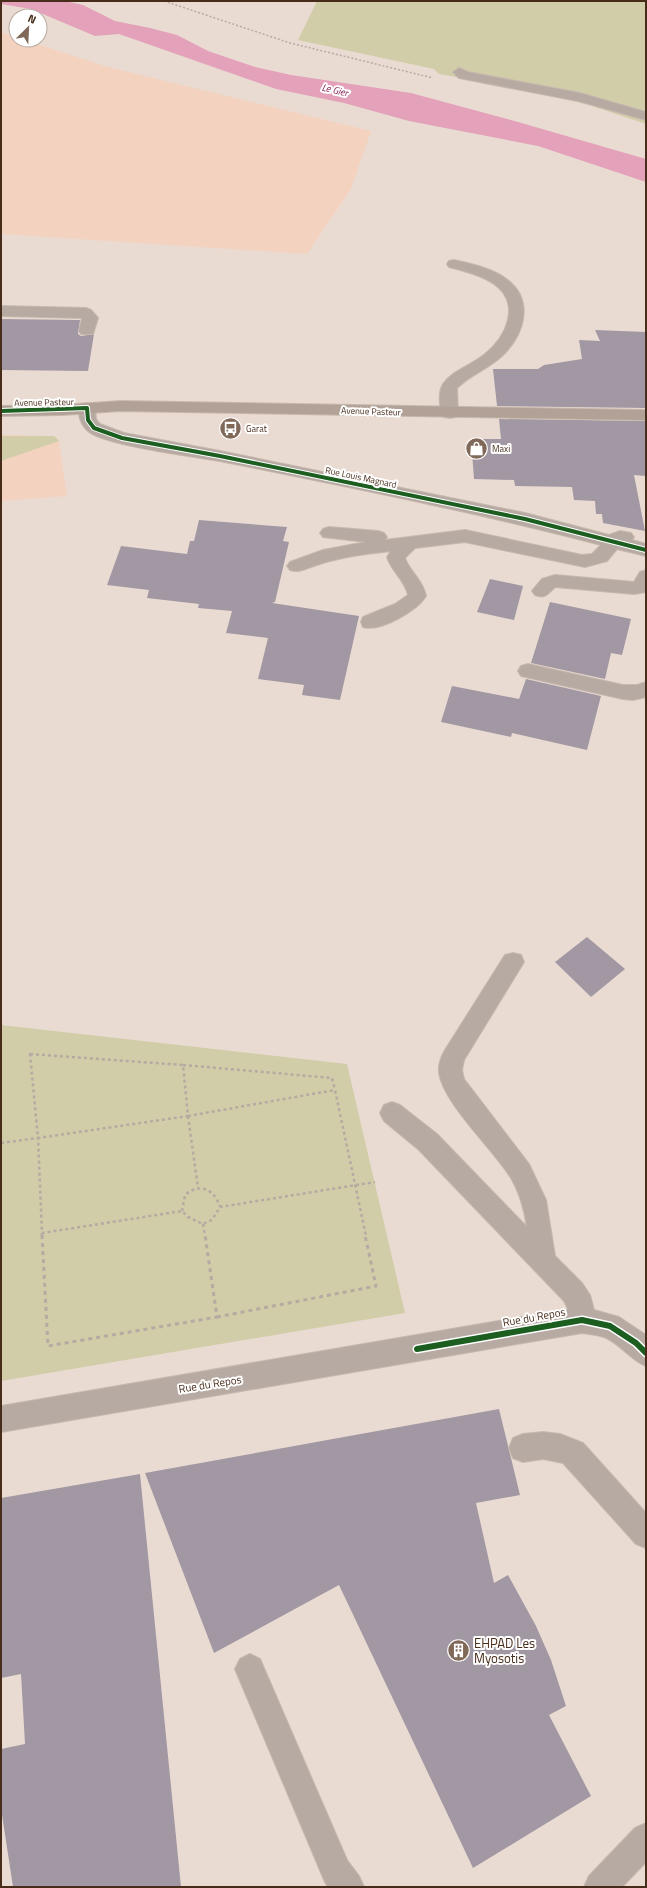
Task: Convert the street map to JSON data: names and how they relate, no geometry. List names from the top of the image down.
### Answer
{
  "streets": {
    "main road": ["Avenue Pasteur"],
    "street": ["Rue Louis Magnard", "Rue du Repos"]
  },
  "crossings": [
    ["Avenue Pasteur", "Rue Louis Magnard"]
  ],
  "water": ["Le Gier"],
  "places": {
    "bus stop": ["Garat"],
    "shop": ["Maxi"],
    "building": ["EHPAD Les Myosotis"]
  },
  "north": "top right"
}
